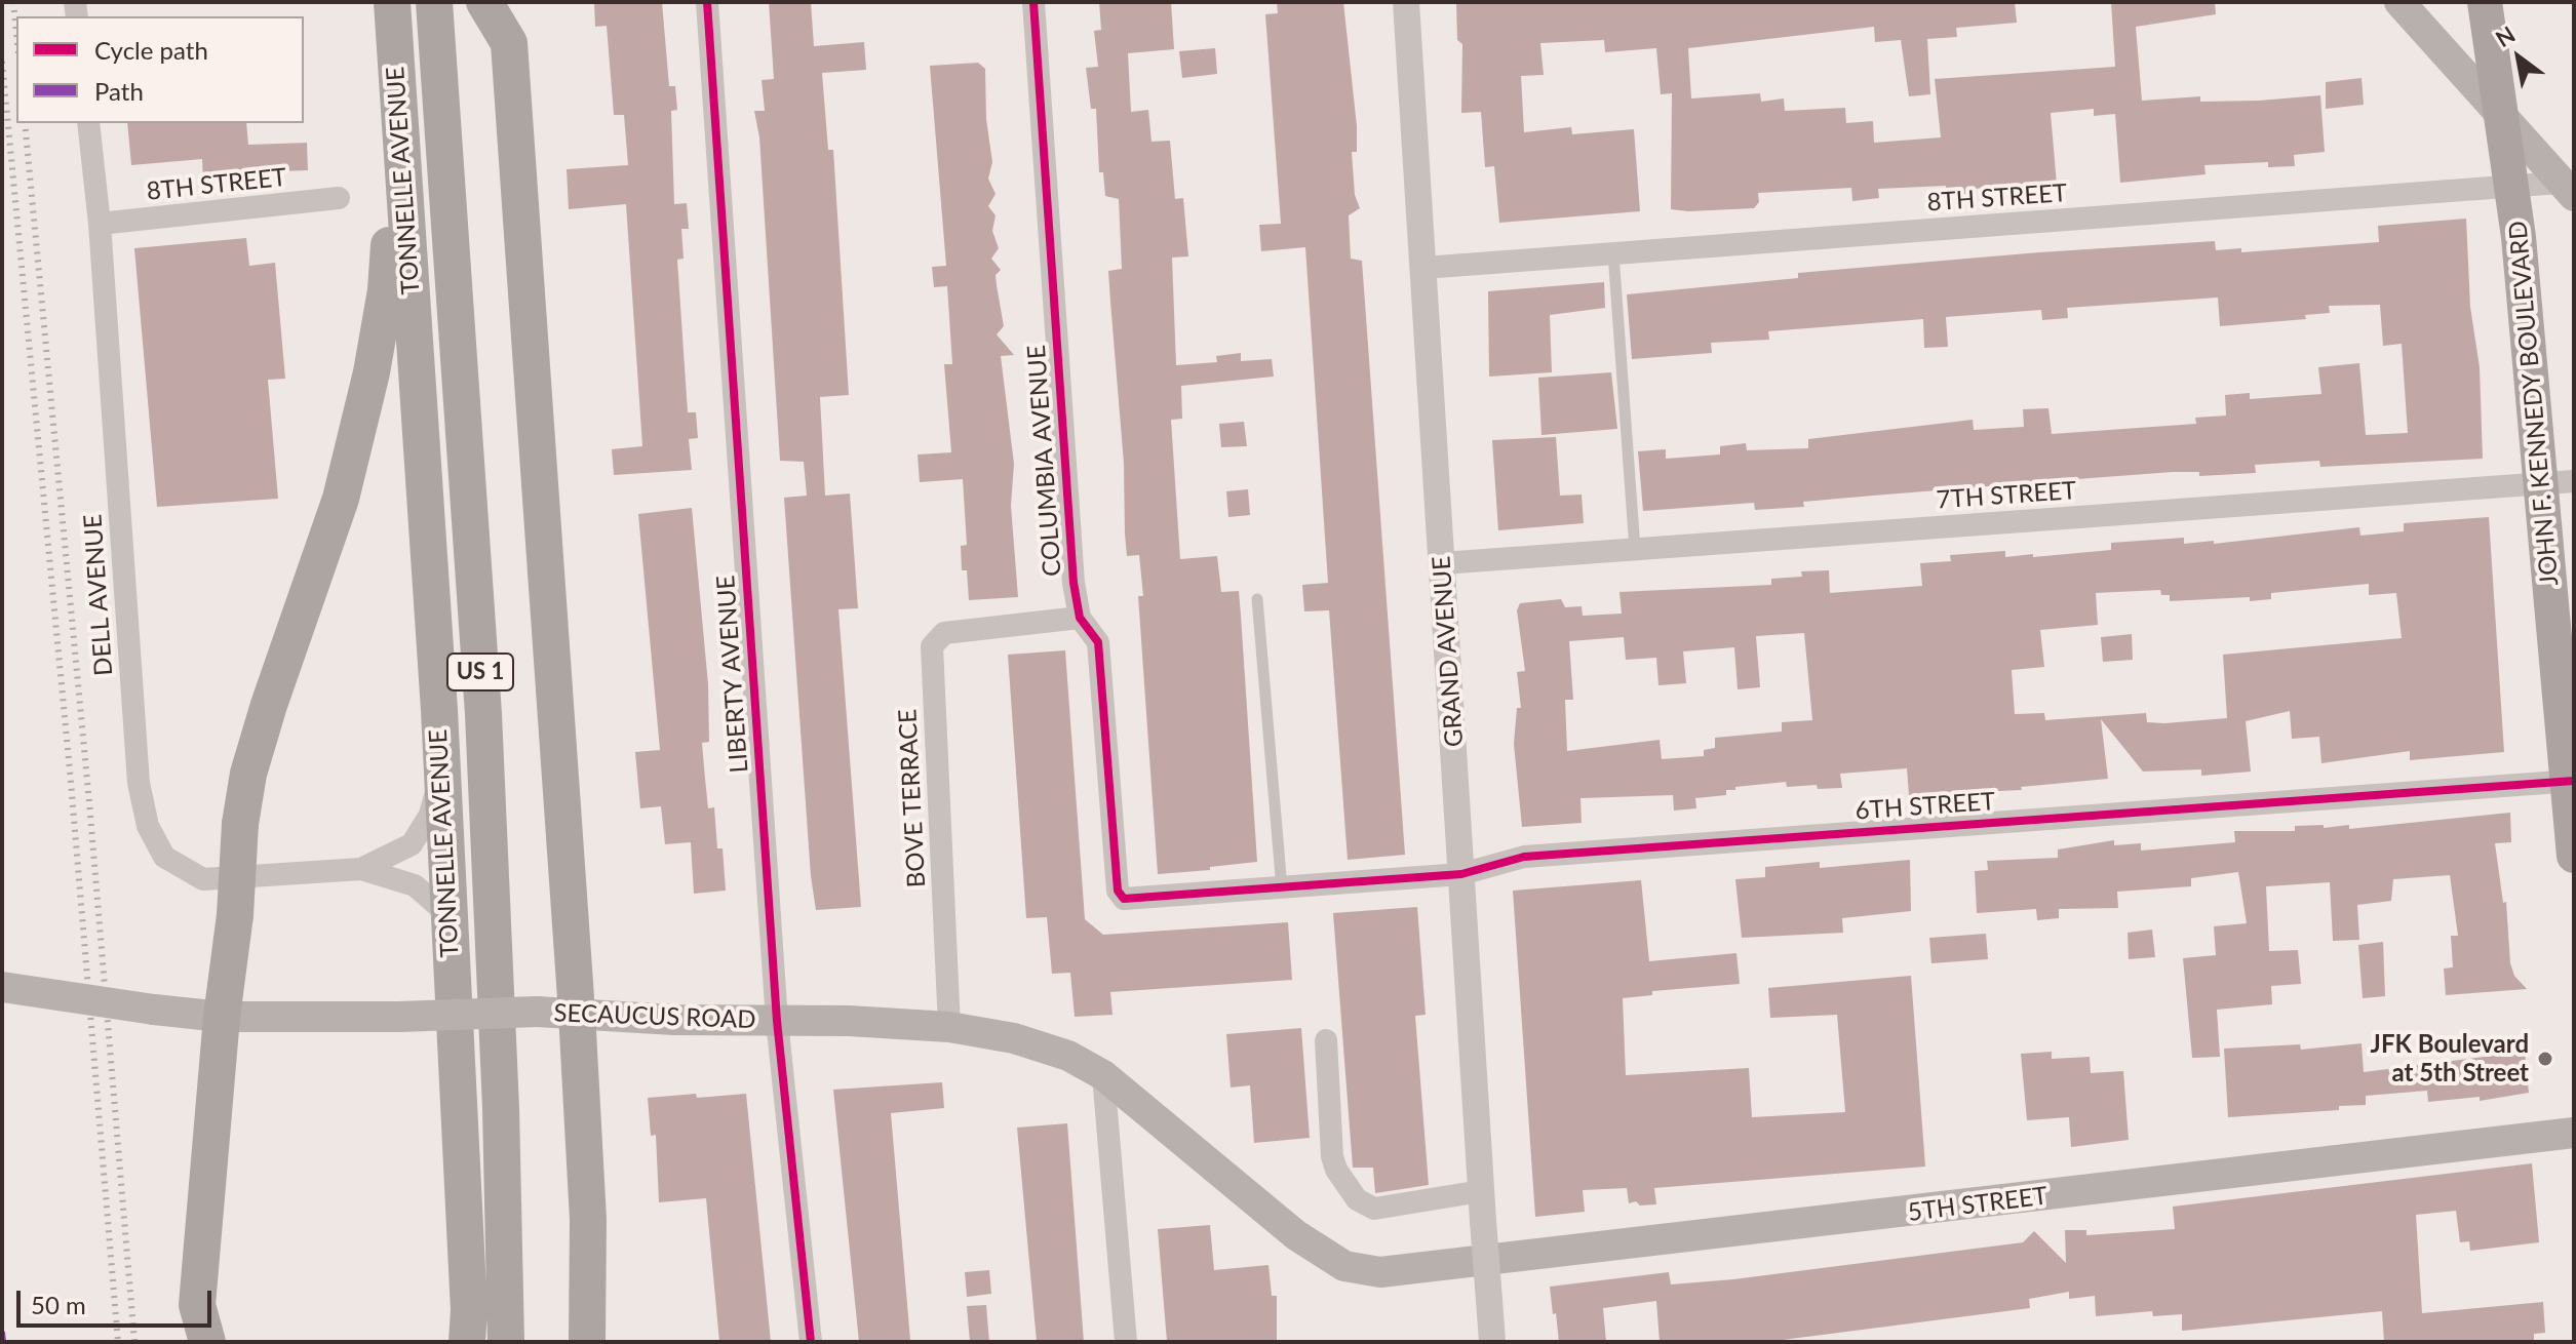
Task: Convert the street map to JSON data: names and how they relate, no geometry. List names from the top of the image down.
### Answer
{
  "streets": {
    "highway": ["TONNELLE AVENUE", "US 1"],
    "main road": ["JOHN F. KENNEDY BOULEVARD", "SECAUCUS ROAD", "5TH STREET"],
    "street": [
      "8TH STREET",
      "COLUMBIA AVENUE",
      "7TH STREET",
      "DELL AVENUE",
      "GRAND AVENUE",
      "LIBERTY AVENUE",
      "BOVE TERRACE",
      "6TH STREET"
    ]
  },
  "crossings": [
    ["TONNELLE AVENUE", "DELL AVENUE"],
    ["8TH STREET", "JOHN F. KENNEDY BOULEVARD"],
    ["8TH STREET", "DELL AVENUE"],
    ["8TH STREET", "GRAND AVENUE"],
    ["JOHN F. KENNEDY BOULEVARD", "7TH STREET"],
    ["JOHN F. KENNEDY BOULEVARD", "6TH STREET"],
    ["COLUMBIA AVENUE", "BOVE TERRACE"],
    ["COLUMBIA AVENUE", "6TH STREET"],
    ["7TH STREET", "GRAND AVENUE"],
    ["GRAND AVENUE", "6TH STREET"],
    ["LIBERTY AVENUE", "SECAUCUS ROAD"],
    ["BOVE TERRACE", "SECAUCUS ROAD"],
    ["SECAUCUS ROAD", "5TH STREET"]
  ],
  "places": ["JFK Boulevard at 5th Street"],
  "legend": ["Cycle path", "Path"],
  "scale_bar": "50 m",
  "north": "top left"
}
